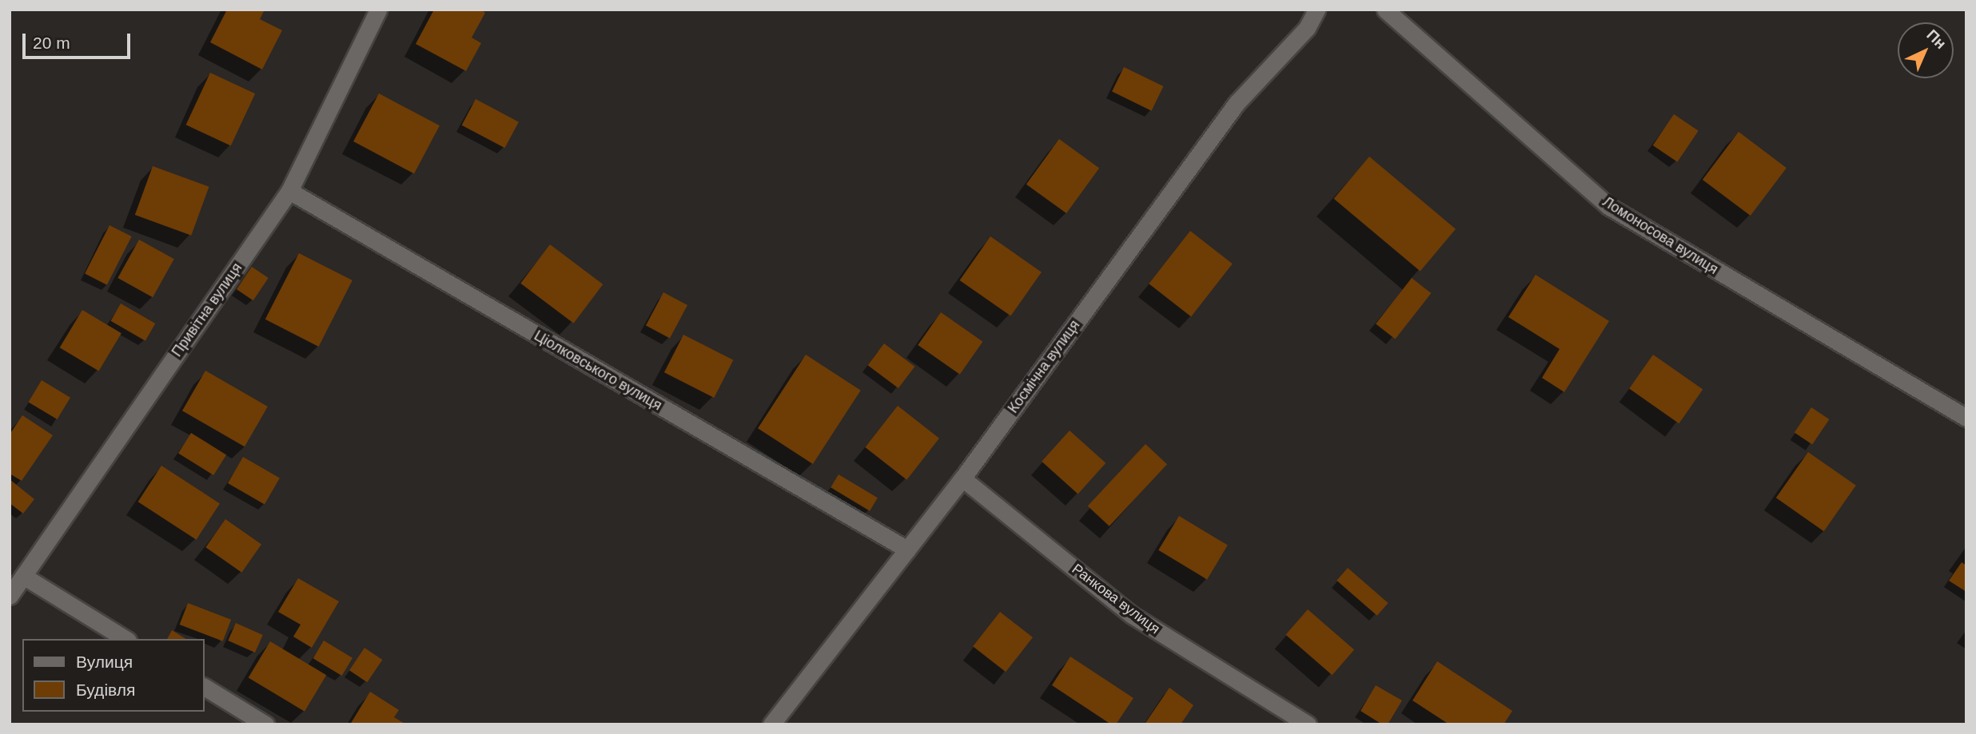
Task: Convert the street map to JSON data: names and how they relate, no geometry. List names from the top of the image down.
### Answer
{
  "streets": {
    "street": [
      "Ломоносова вулиця",
      "Привітна вулиця",
      "Космічна вулиця",
      "Ціолковського вулиця",
      "Ранкова вулиця"
    ]
  },
  "crossings": [
    ["Привітна вулиця", "Ціолковського вулиця"],
    ["Космічна вулиця", "Ціолковського вулиця"],
    ["Космічна вулиця", "Ранкова вулиця"]
  ],
  "legend": ["Вулиця", "Будівля"],
  "scale_bar": "20 m",
  "north": "top right"
}
